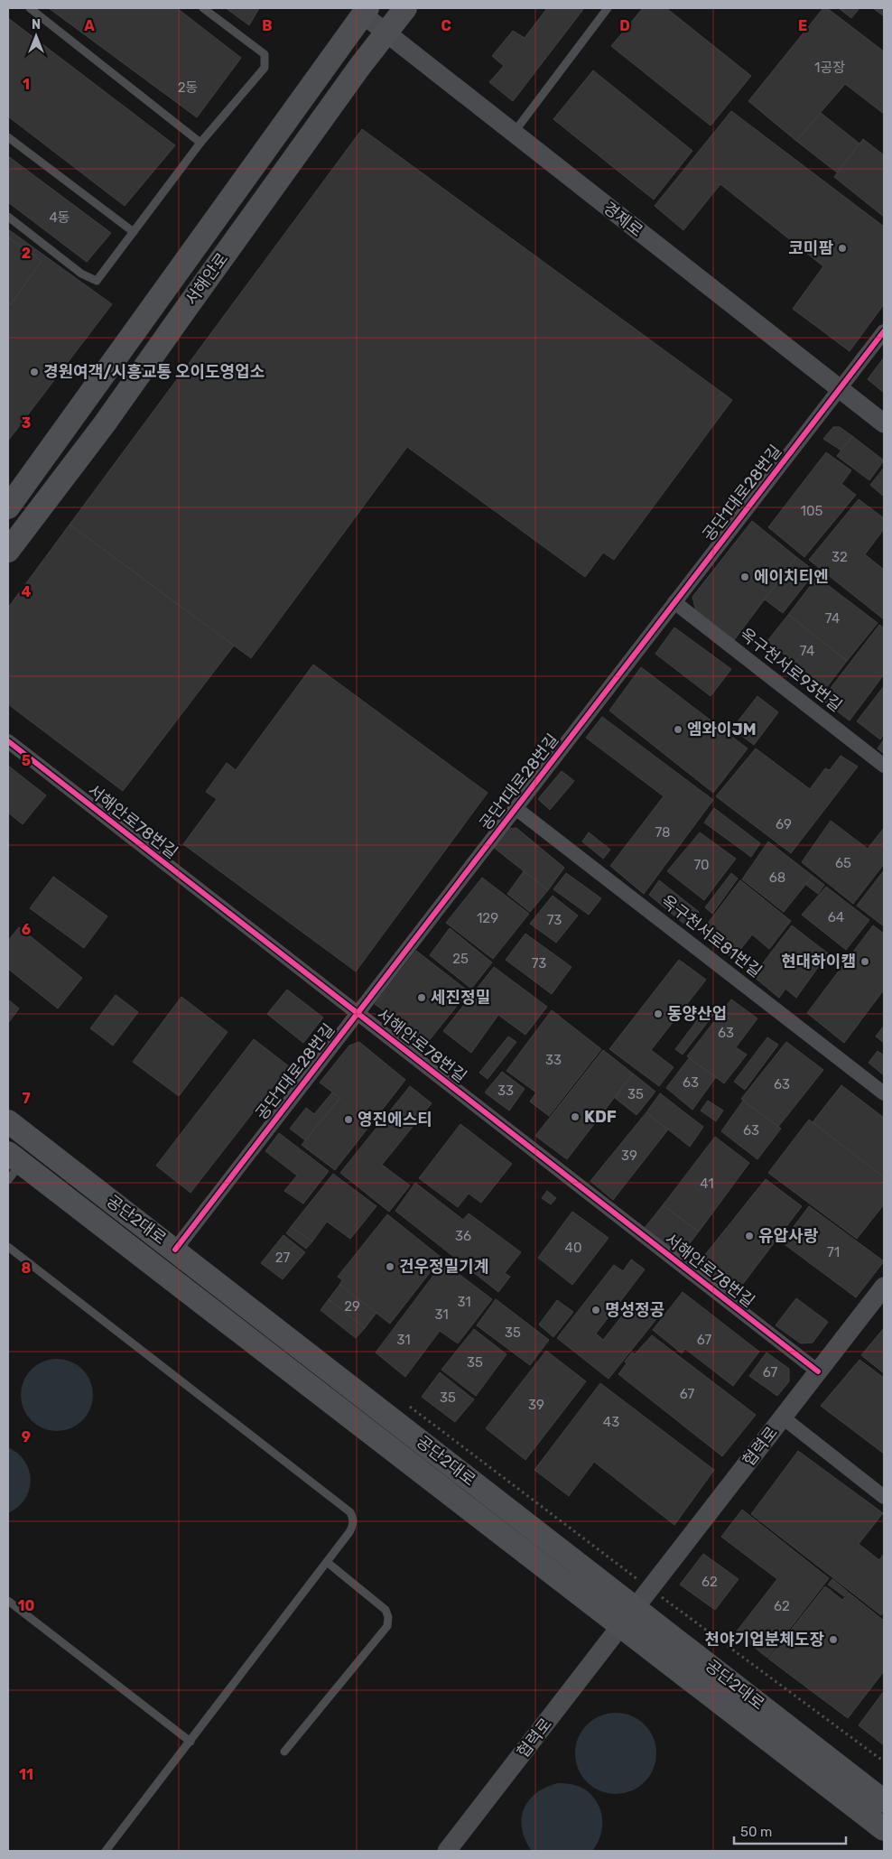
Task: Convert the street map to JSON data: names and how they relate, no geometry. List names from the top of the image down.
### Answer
{
  "streets": {
    "main road": ["서해안로", "공단2대로"],
    "street": [
      "경제로",
      "공단1대로28번길",
      "옥구천서로93번길",
      "서해안로78번길",
      "옥구천서로81번길",
      "협력로"
    ]
  },
  "crossings": [
    ["경제로", "서해안로"],
    ["경제로", "공단1대로28번길"],
    ["공단1대로28번길", "옥구천서로93번길"],
    ["공단1대로28번길", "서해안로78번길"],
    ["공단1대로28번길", "옥구천서로81번길"],
    ["공단1대로28번길", "공단2대로"],
    ["서해안로78번길", "협력로"],
    ["공단2대로", "협력로"]
  ],
  "places": [
    "코미팜",
    "경원여객/시흥교통 오이도영업소",
    "에이치티엔",
    "엠와이JM",
    "현대하이캠",
    "세진정밀",
    "동양산업",
    "KDF",
    "영진에스티",
    "유압사랑",
    "건우정밀기계",
    "명성정공",
    "천야기업분체도장"
  ],
  "house_numbers": [
    "1공장",
    "2동",
    "4동",
    "105",
    "32",
    "74",
    "74",
    "69",
    "78",
    "65",
    "70",
    "68",
    "64",
    "129",
    "73",
    "25",
    "73",
    "63",
    "33",
    "63",
    "63",
    "33",
    "35",
    "63",
    "39",
    "41",
    "36",
    "40",
    "71",
    "27",
    "31",
    "29",
    "31",
    "35",
    "31",
    "67",
    "35",
    "67",
    "67",
    "35",
    "39",
    "43",
    "62",
    "62"
  ],
  "scale_bar": "50 m",
  "north": "top",
  "grid": {
    "columns": [
      "A",
      "B",
      "C",
      "D",
      "E"
    ],
    "rows": [
      "1",
      "2",
      "3",
      "4",
      "5",
      "6",
      "7",
      "8",
      "9",
      "10",
      "11"
    ]
  }
}
